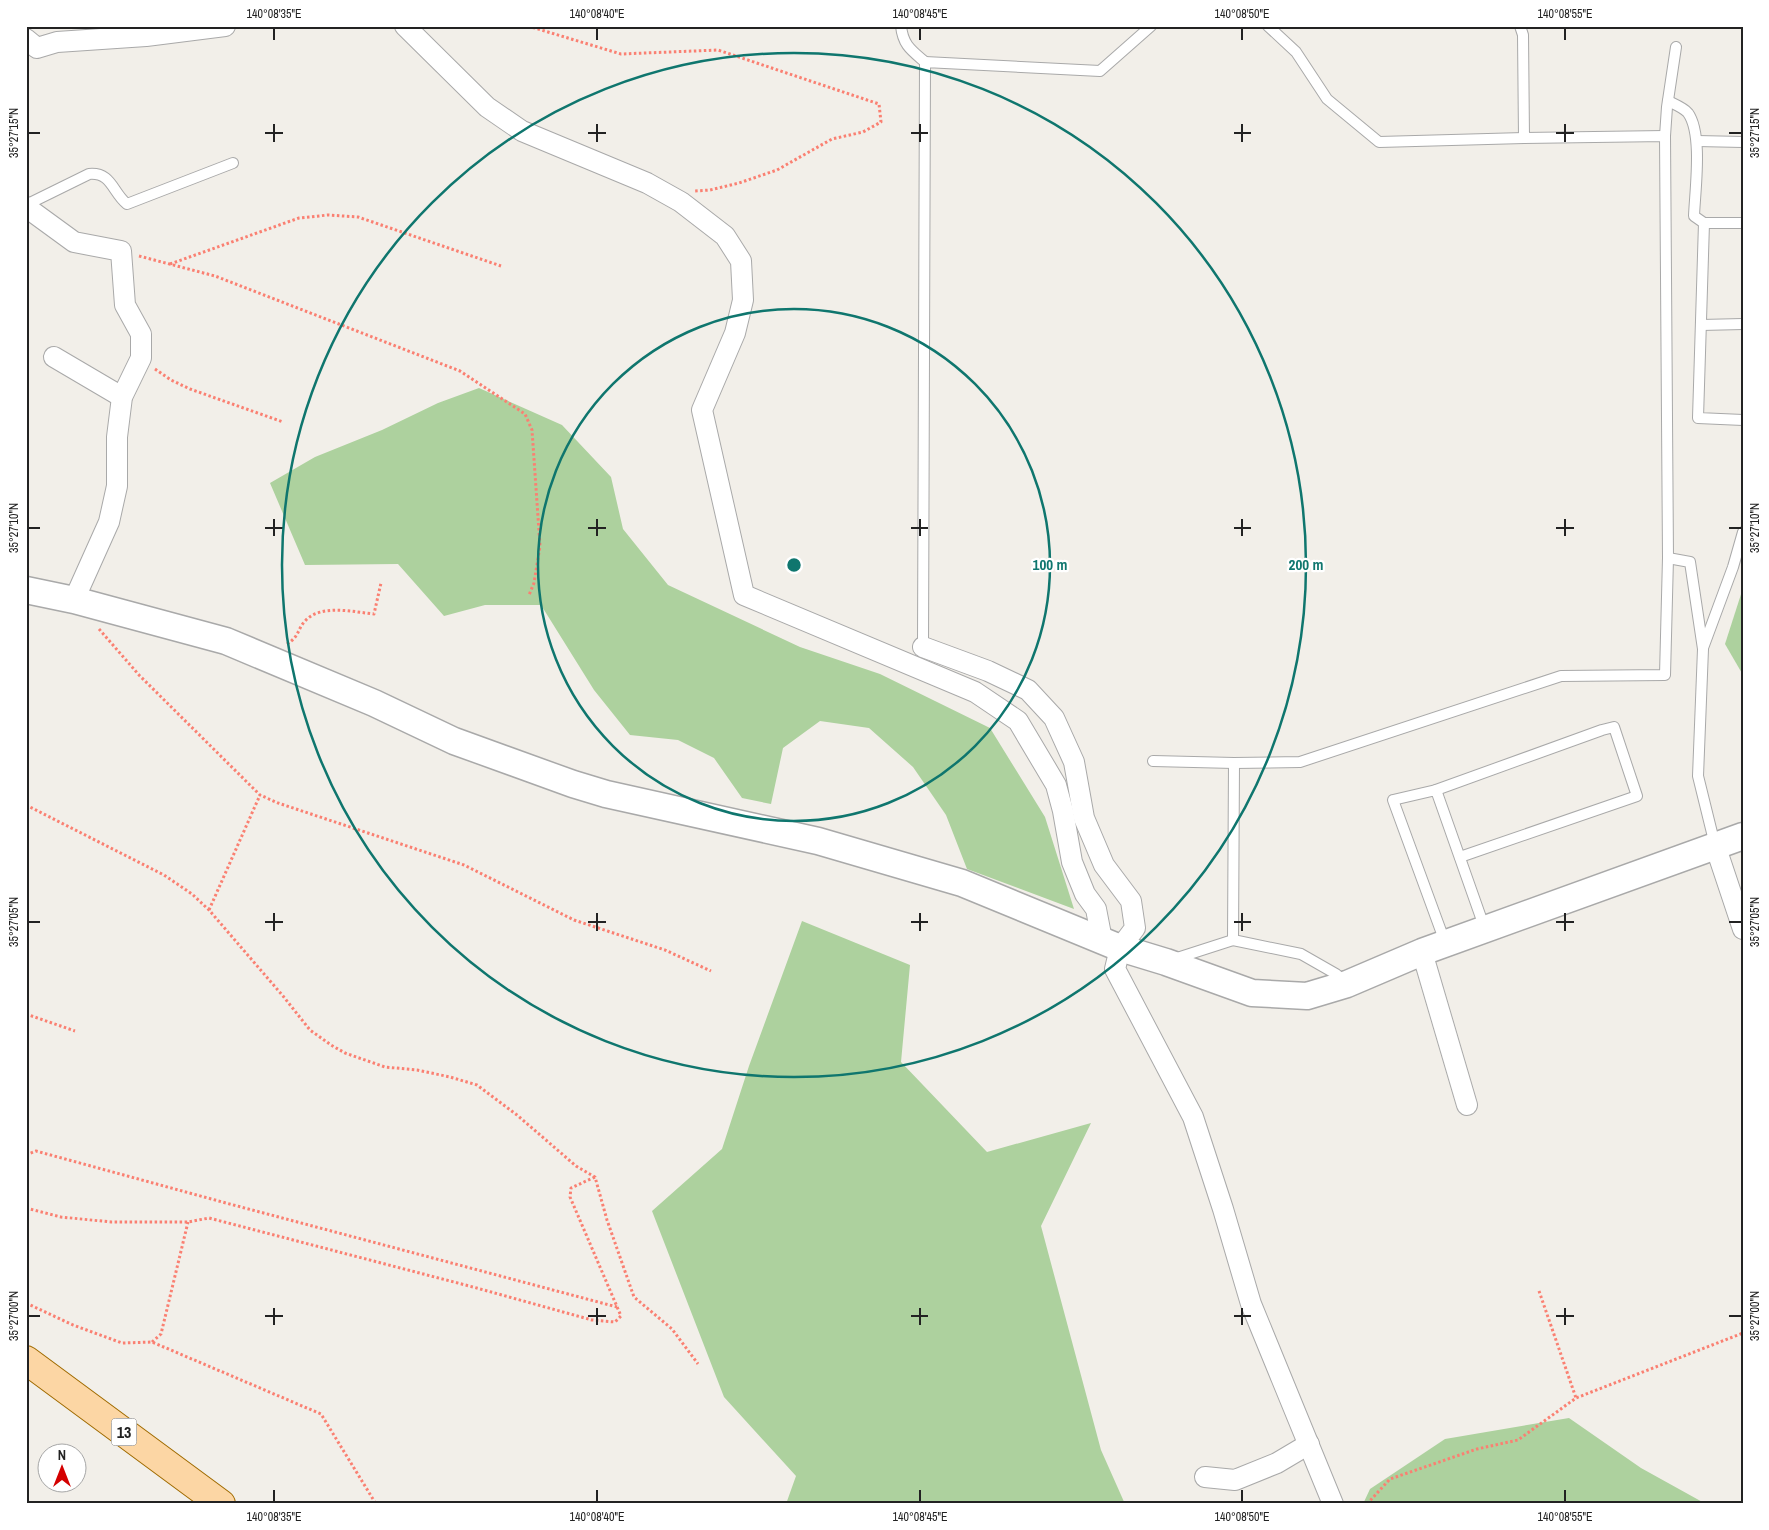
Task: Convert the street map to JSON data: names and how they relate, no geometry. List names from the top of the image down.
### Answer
{
  "streets": {
    "main road": ["13"]
  },
  "north": "top",
  "coordinates": [
    "140°08'35\"E",
    "140°08'40\"E",
    "140°08'45\"E",
    "140°08'50\"E",
    "140°08'55\"E",
    "35°27'15\"N",
    "35°27'10\"N",
    "35°27'05\"N",
    "35°27'00\"N"
  ],
  "rings": ["100 m", "200 m"]
}
